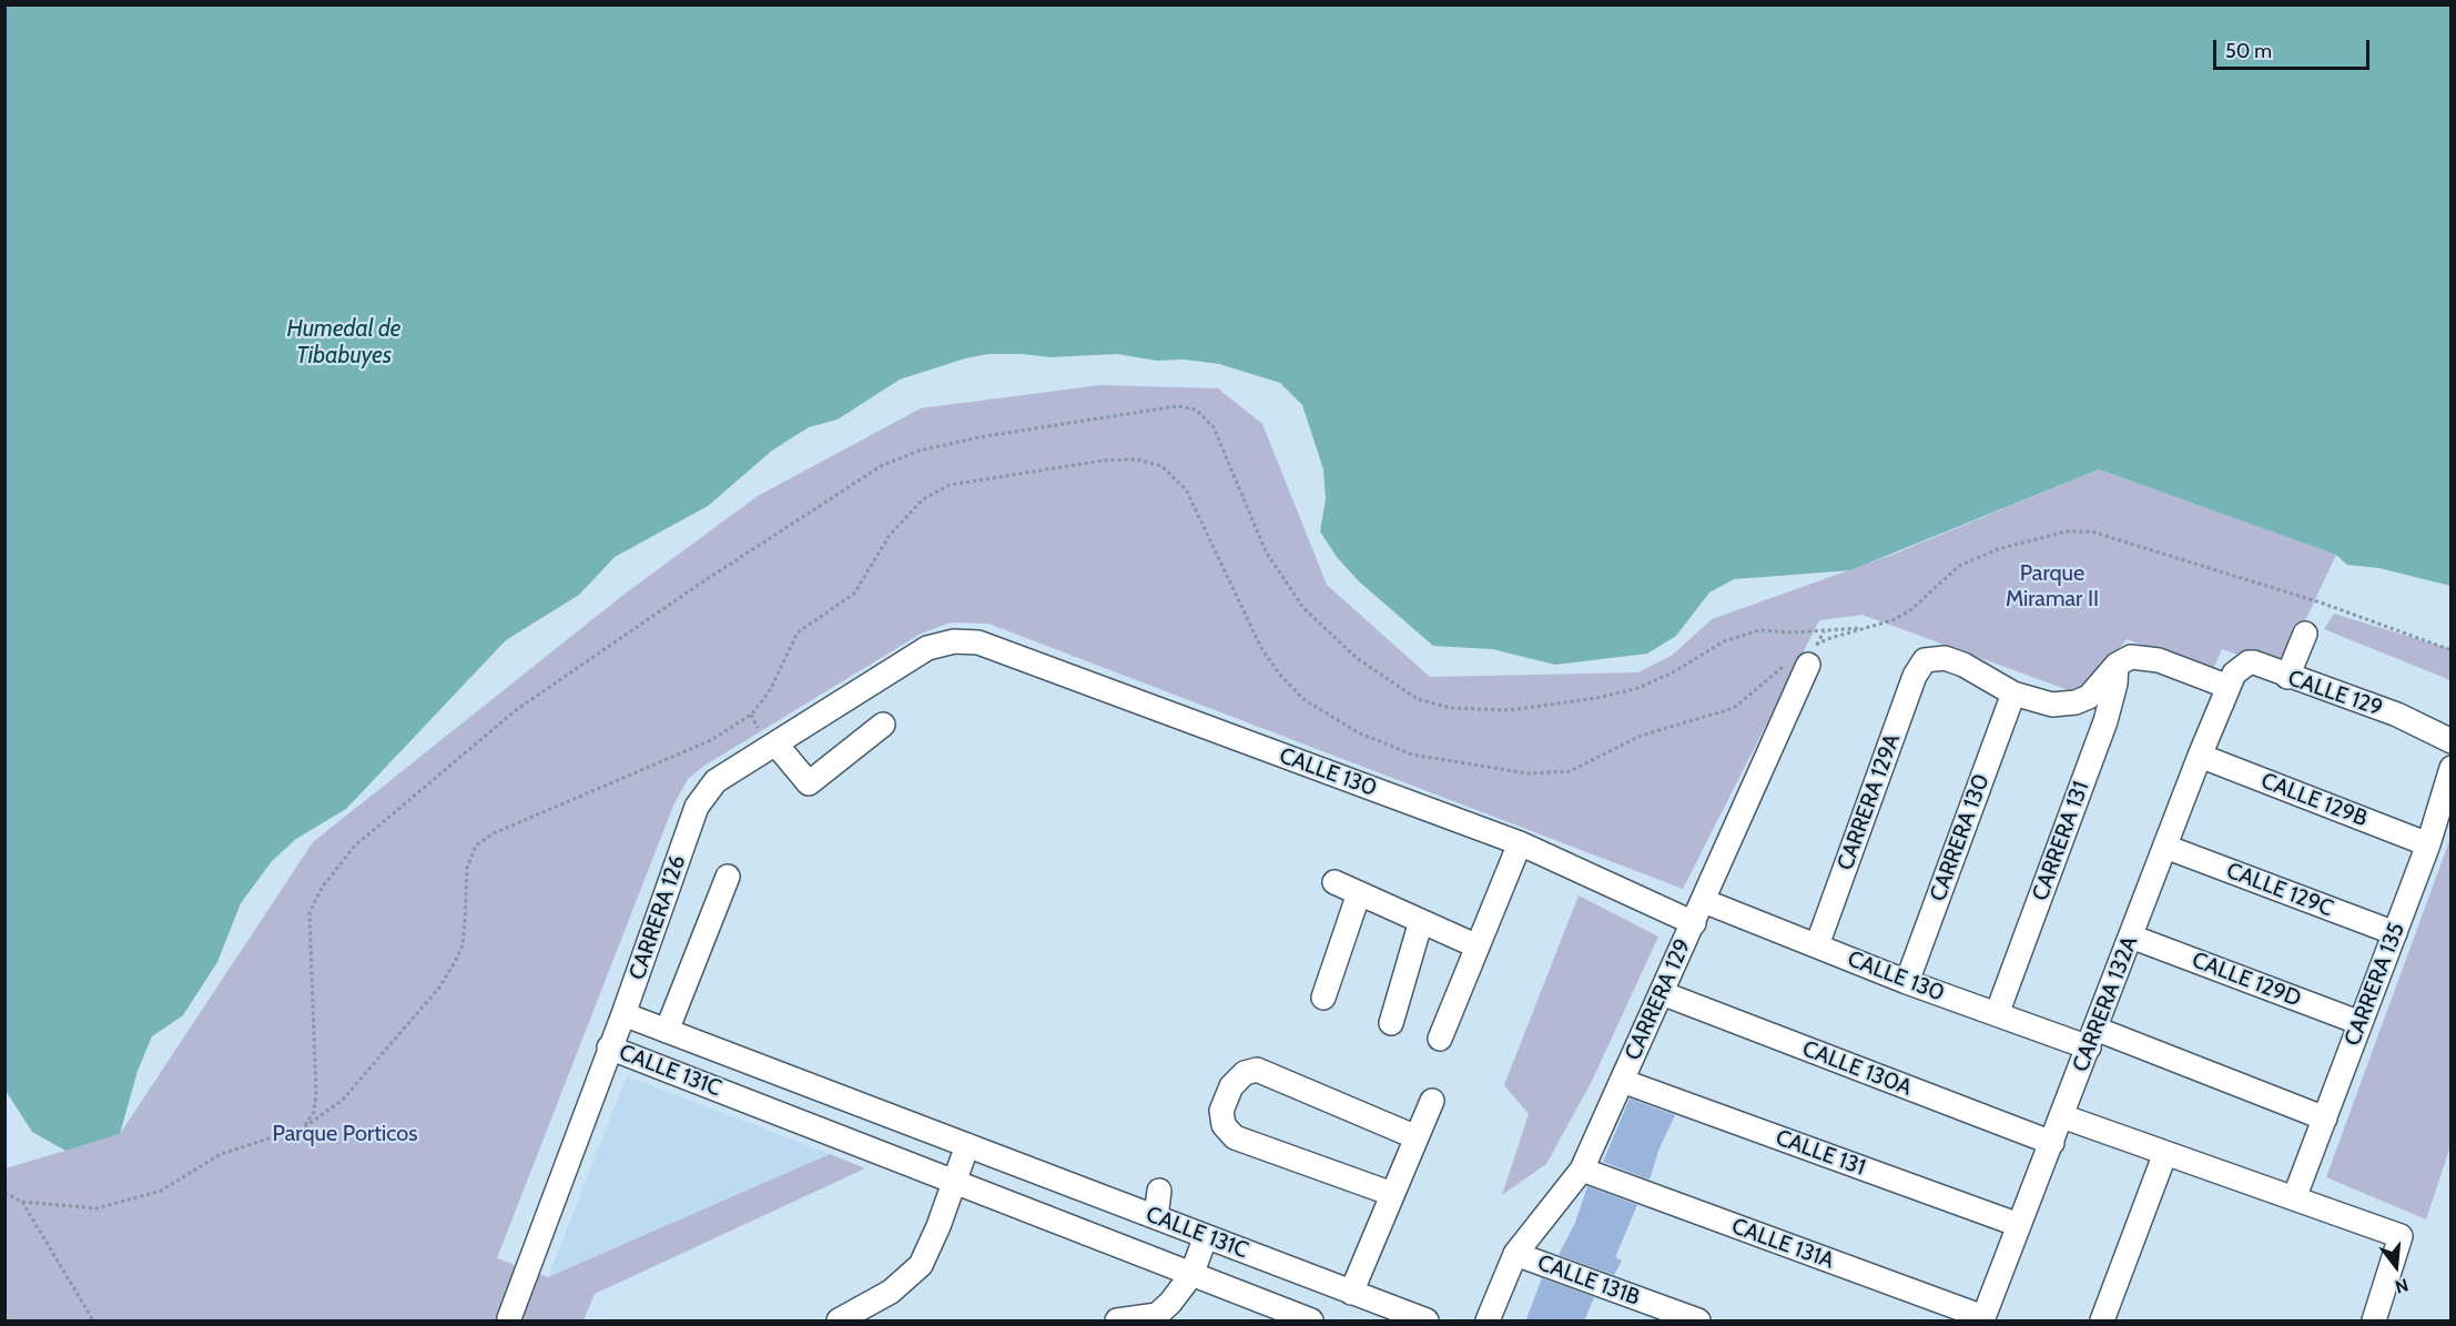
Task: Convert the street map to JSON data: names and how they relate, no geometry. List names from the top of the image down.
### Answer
{
  "streets": {
    "street": [
      "CALLE 129",
      "CALLE 130",
      "CALLE 129B",
      "CARRERA 129A",
      "CARRERA 130",
      "CARRERA 131",
      "CALLE 129C",
      "CARRERA 126",
      "CALLE 129D",
      "CARRERA 135",
      "CARRERA 129",
      "CARRERA 132A",
      "CALLE 130A",
      "CALLE 131C",
      "CALLE 131",
      "CALLE 131A",
      "CALLE 131B"
    ]
  },
  "crossings": [
    ["CALLE 129", "CARRERA 132A"],
    ["CALLE 130", "CARRERA 129A"],
    ["CALLE 130", "CARRERA 130"],
    ["CALLE 130", "CARRERA 131"],
    ["CALLE 130", "CARRERA 126"],
    ["CALLE 130", "CARRERA 135"],
    ["CALLE 130", "CARRERA 129"],
    ["CALLE 130", "CARRERA 132A"],
    ["CALLE 129B", "CARRERA 135"],
    ["CALLE 129B", "CARRERA 132A"],
    ["CARRERA 129A", "CARRERA 130"],
    ["CALLE 129C", "CARRERA 135"],
    ["CALLE 129C", "CARRERA 132A"],
    ["CARRERA 126", "CALLE 131C"],
    ["CALLE 129D", "CARRERA 135"],
    ["CALLE 129D", "CARRERA 132A"],
    ["CARRERA 129", "CALLE 130A"],
    ["CARRERA 129", "CALLE 131"],
    ["CARRERA 129", "CALLE 131A"],
    ["CARRERA 129", "CALLE 131B"],
    ["CARRERA 132A", "CALLE 130A"],
    ["CARRERA 132A", "CALLE 131"],
    ["CARRERA 132A", "CALLE 131A"]
  ],
  "water": ["Humedal de Tibabuyes"],
  "parks": ["Parque Miramar II", "Parque Porticos"],
  "scale_bar": "50 m",
  "north": "bottom"
}
